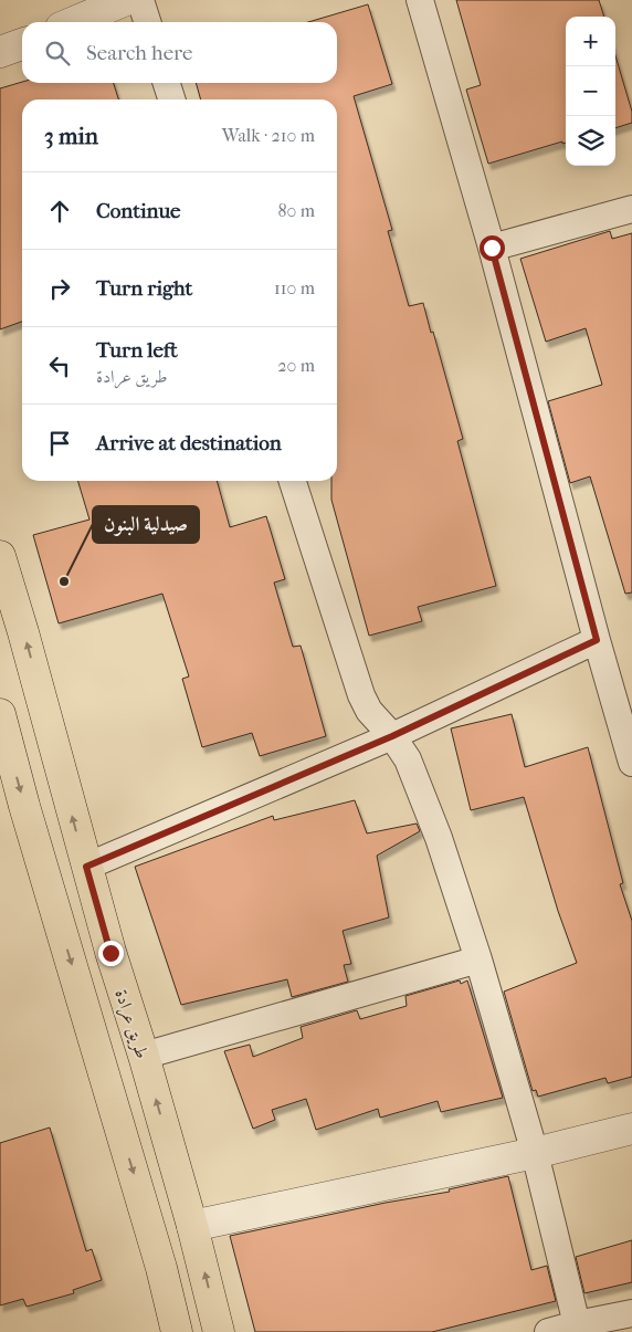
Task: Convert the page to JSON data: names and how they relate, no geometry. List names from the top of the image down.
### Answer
{
  "streets": {
    "main road": ["طريق عرادة"]
  },
  "places": ["صيدلية البنون"],
  "page": {
    "map_buttons": ["+", "−"],
    "search": "Search here",
    "heading": ["3 min", "Walk · 210 m"],
    "list": [
      ["Continue", "80 m"],
      ["Turn right", "110 m"],
      ["Turn left", "طريق عرادة", "20 m"],
      "Arrive at destination"
    ]
  }
}
